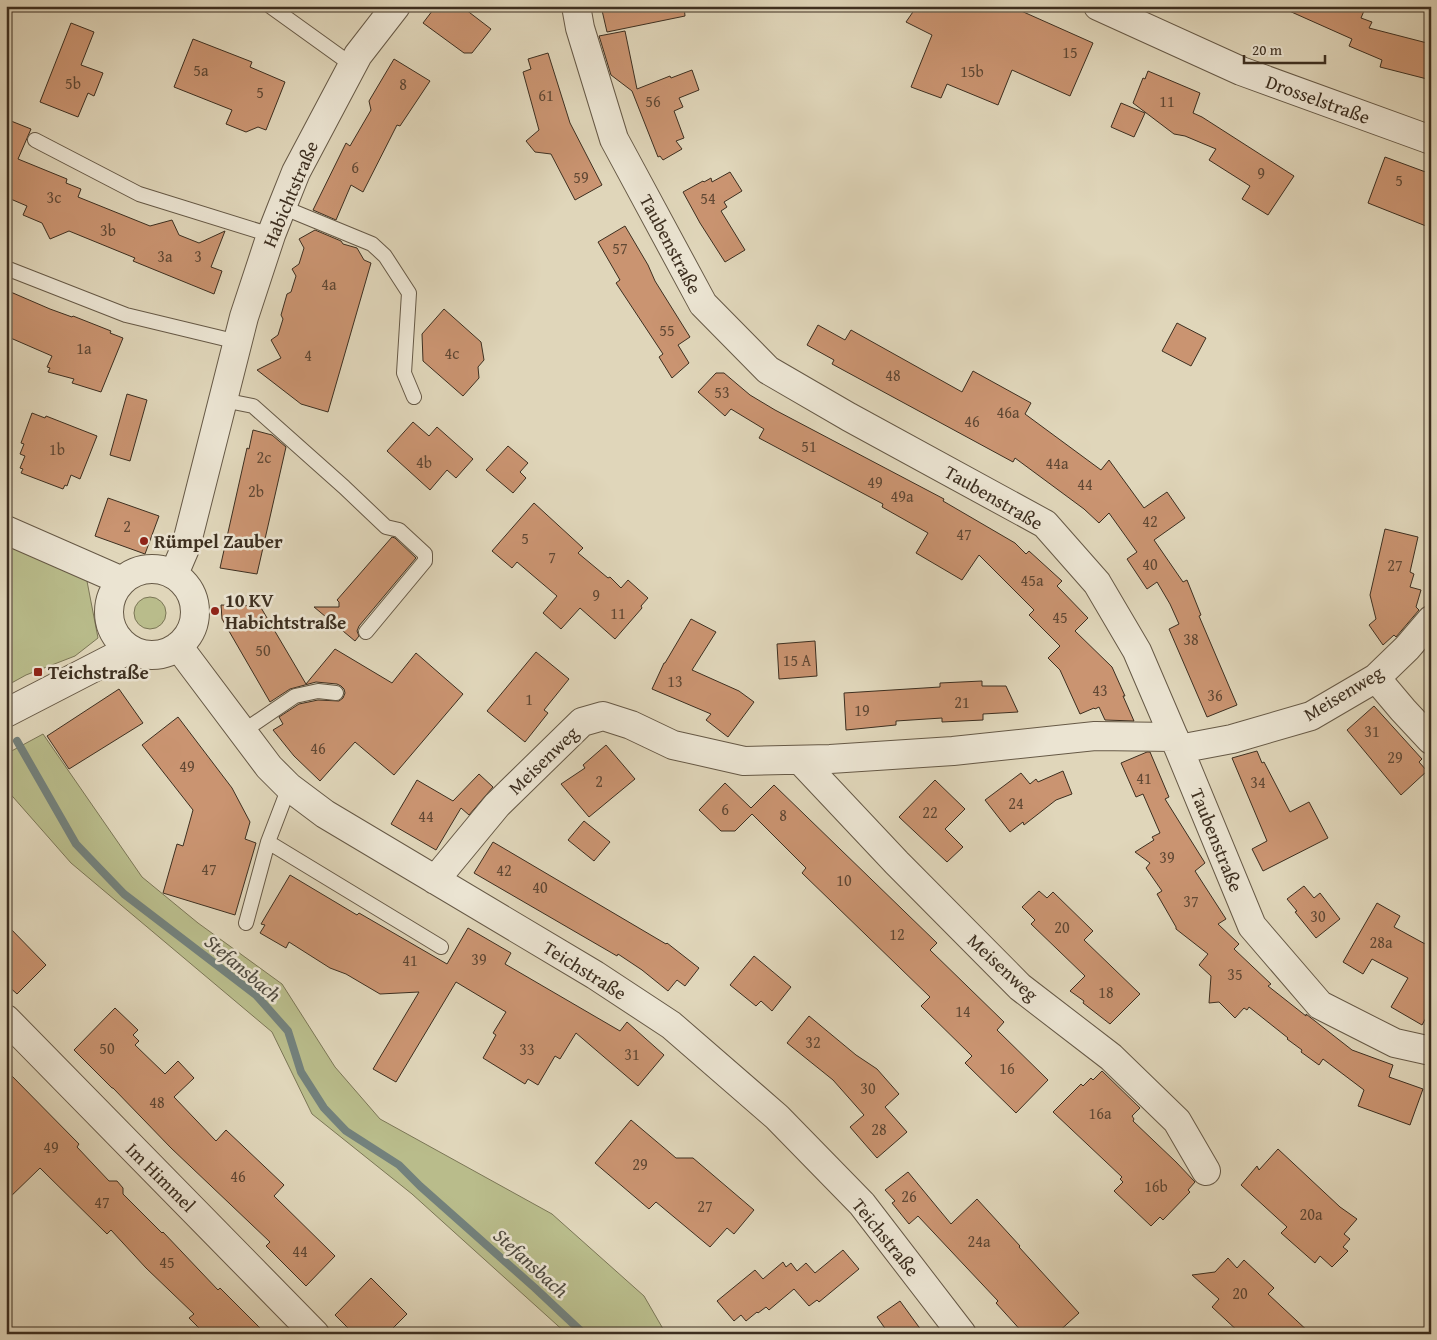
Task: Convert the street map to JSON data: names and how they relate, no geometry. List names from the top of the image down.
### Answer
{
  "streets": {
    "street": [
      "Drosselstraße",
      "Habichtstraße",
      "Taubenstraße",
      "Meisenweg",
      "Teichstraße",
      "Im Himmel"
    ]
  },
  "crossings": [
    ["Habichtstraße", "Teichstraße"],
    ["Taubenstraße", "Meisenweg"],
    ["Meisenweg", "Teichstraße"]
  ],
  "water": ["Stefansbach"],
  "places": {
    "other": ["Rümpel Zauber", "10 KV Habichtstraße"],
    "transit": ["Teichstraße"]
  },
  "house_numbers": [
    "15",
    "5a",
    "15b",
    "5b",
    "8",
    "5",
    "61",
    "56",
    "11",
    "6",
    "9",
    "59",
    "5",
    "3c",
    "54",
    "3b",
    "57",
    "3a",
    "3",
    "4a",
    "55",
    "1a",
    "4c",
    "4",
    "48",
    "53",
    "46a",
    "46",
    "51",
    "1b",
    "2c",
    "4b",
    "44a",
    "49",
    "44",
    "2b",
    "49a",
    "42",
    "2",
    "47",
    "5",
    "7",
    "40",
    "27",
    "45a",
    "9",
    "11",
    "45",
    "38",
    "50",
    "15 A",
    "13",
    "43",
    "36",
    "1",
    "21",
    "19",
    "31",
    "46",
    "29",
    "49",
    "41",
    "2",
    "34",
    "24",
    "6",
    "22",
    "8",
    "44",
    "39",
    "47",
    "42",
    "10",
    "40",
    "37",
    "30",
    "20",
    "12",
    "28a",
    "39",
    "41",
    "35",
    "18",
    "14",
    "32",
    "50",
    "33",
    "31",
    "16",
    "30",
    "48",
    "16a",
    "28",
    "49",
    "29",
    "46",
    "16b",
    "26",
    "47",
    "27",
    "20a",
    "24a",
    "44",
    "45",
    "20"
  ],
  "scale_bar": "20 m"
}
